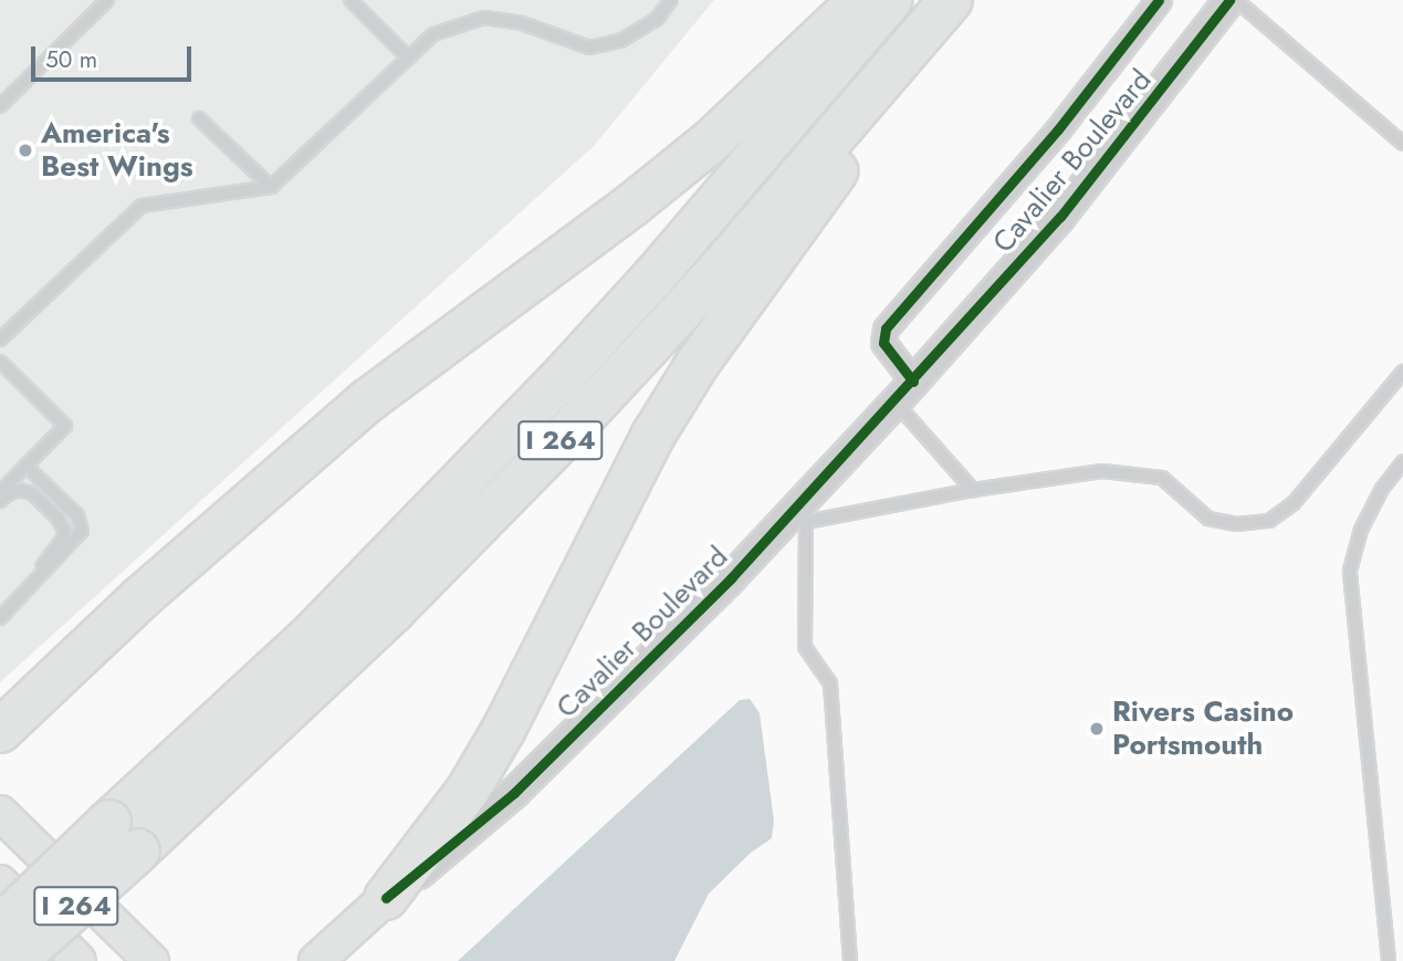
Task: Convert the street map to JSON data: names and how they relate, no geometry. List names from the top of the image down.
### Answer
{
  "streets": {
    "highway": ["I 264"],
    "main road": ["Cavalier Boulevard"]
  },
  "places": ["America's Best Wings", "Rivers Casino Portsmouth"],
  "scale_bar": "50 m"
}
